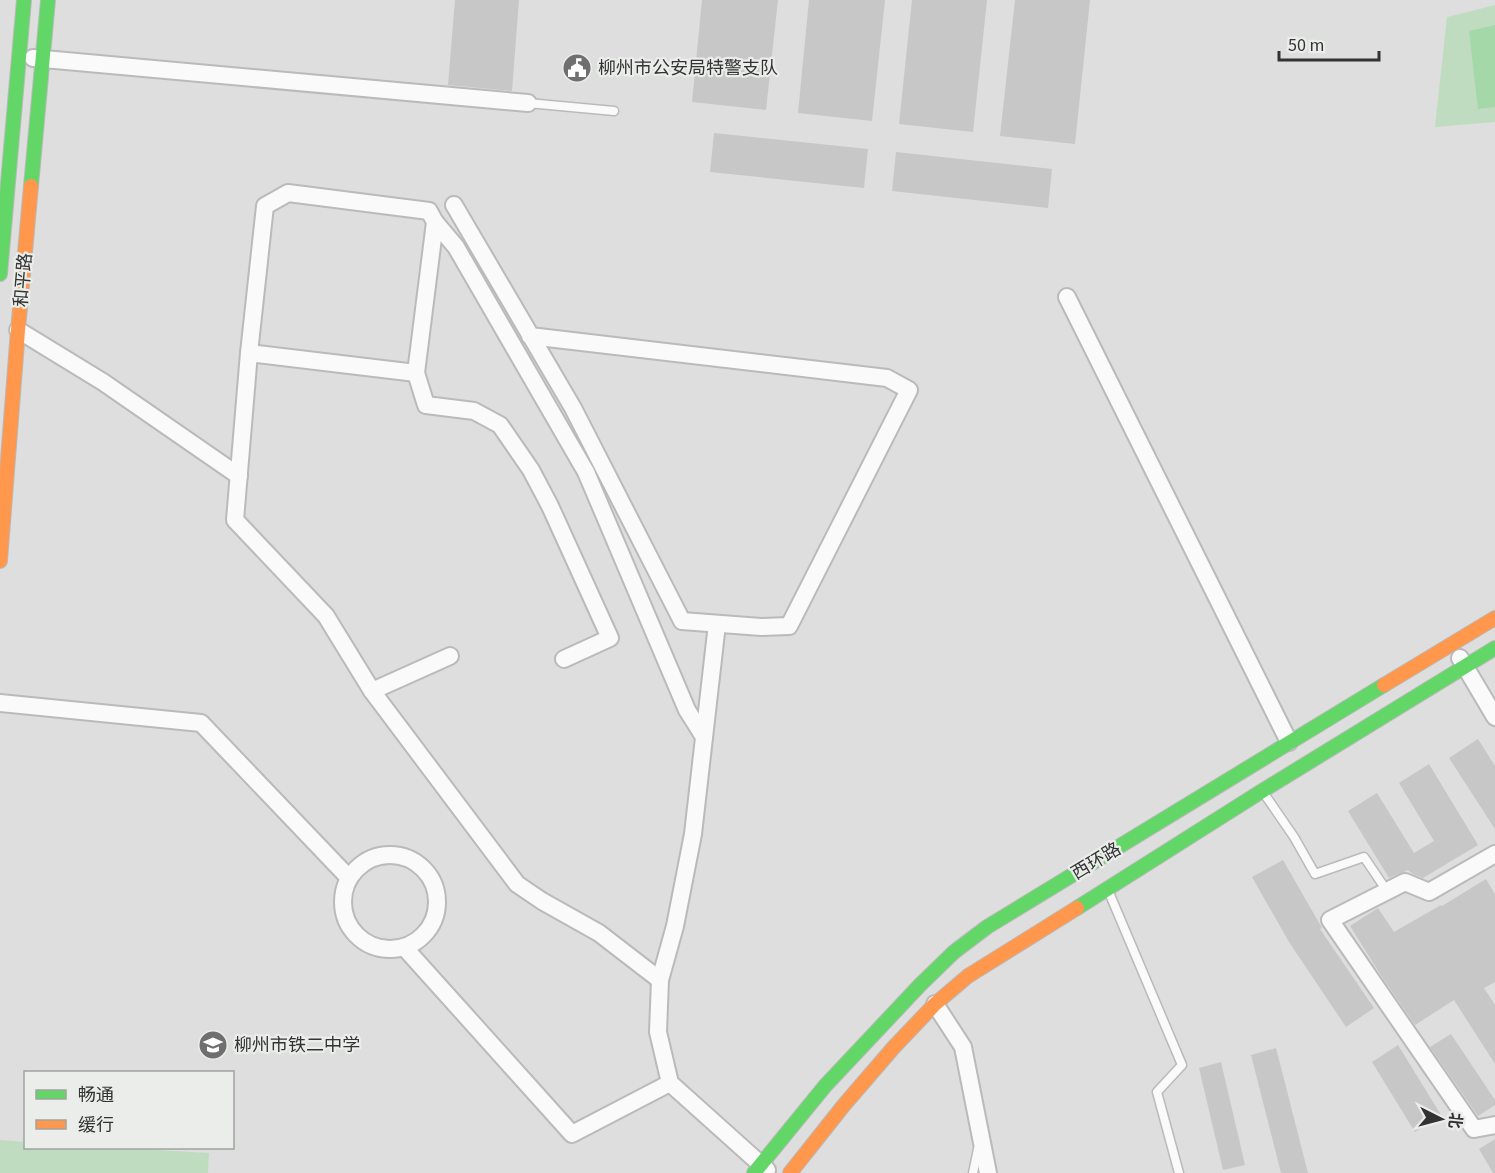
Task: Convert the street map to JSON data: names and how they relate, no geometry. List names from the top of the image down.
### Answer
{
  "streets": {
    "main road": ["和平路", "西环路"]
  },
  "places": {
    "public building": ["柳州市公安局特警支队"],
    "school or university": ["柳州市铁二中学"]
  },
  "legend": ["畅通", "缓行"],
  "scale_bar": "50 m",
  "north": "right"
}
